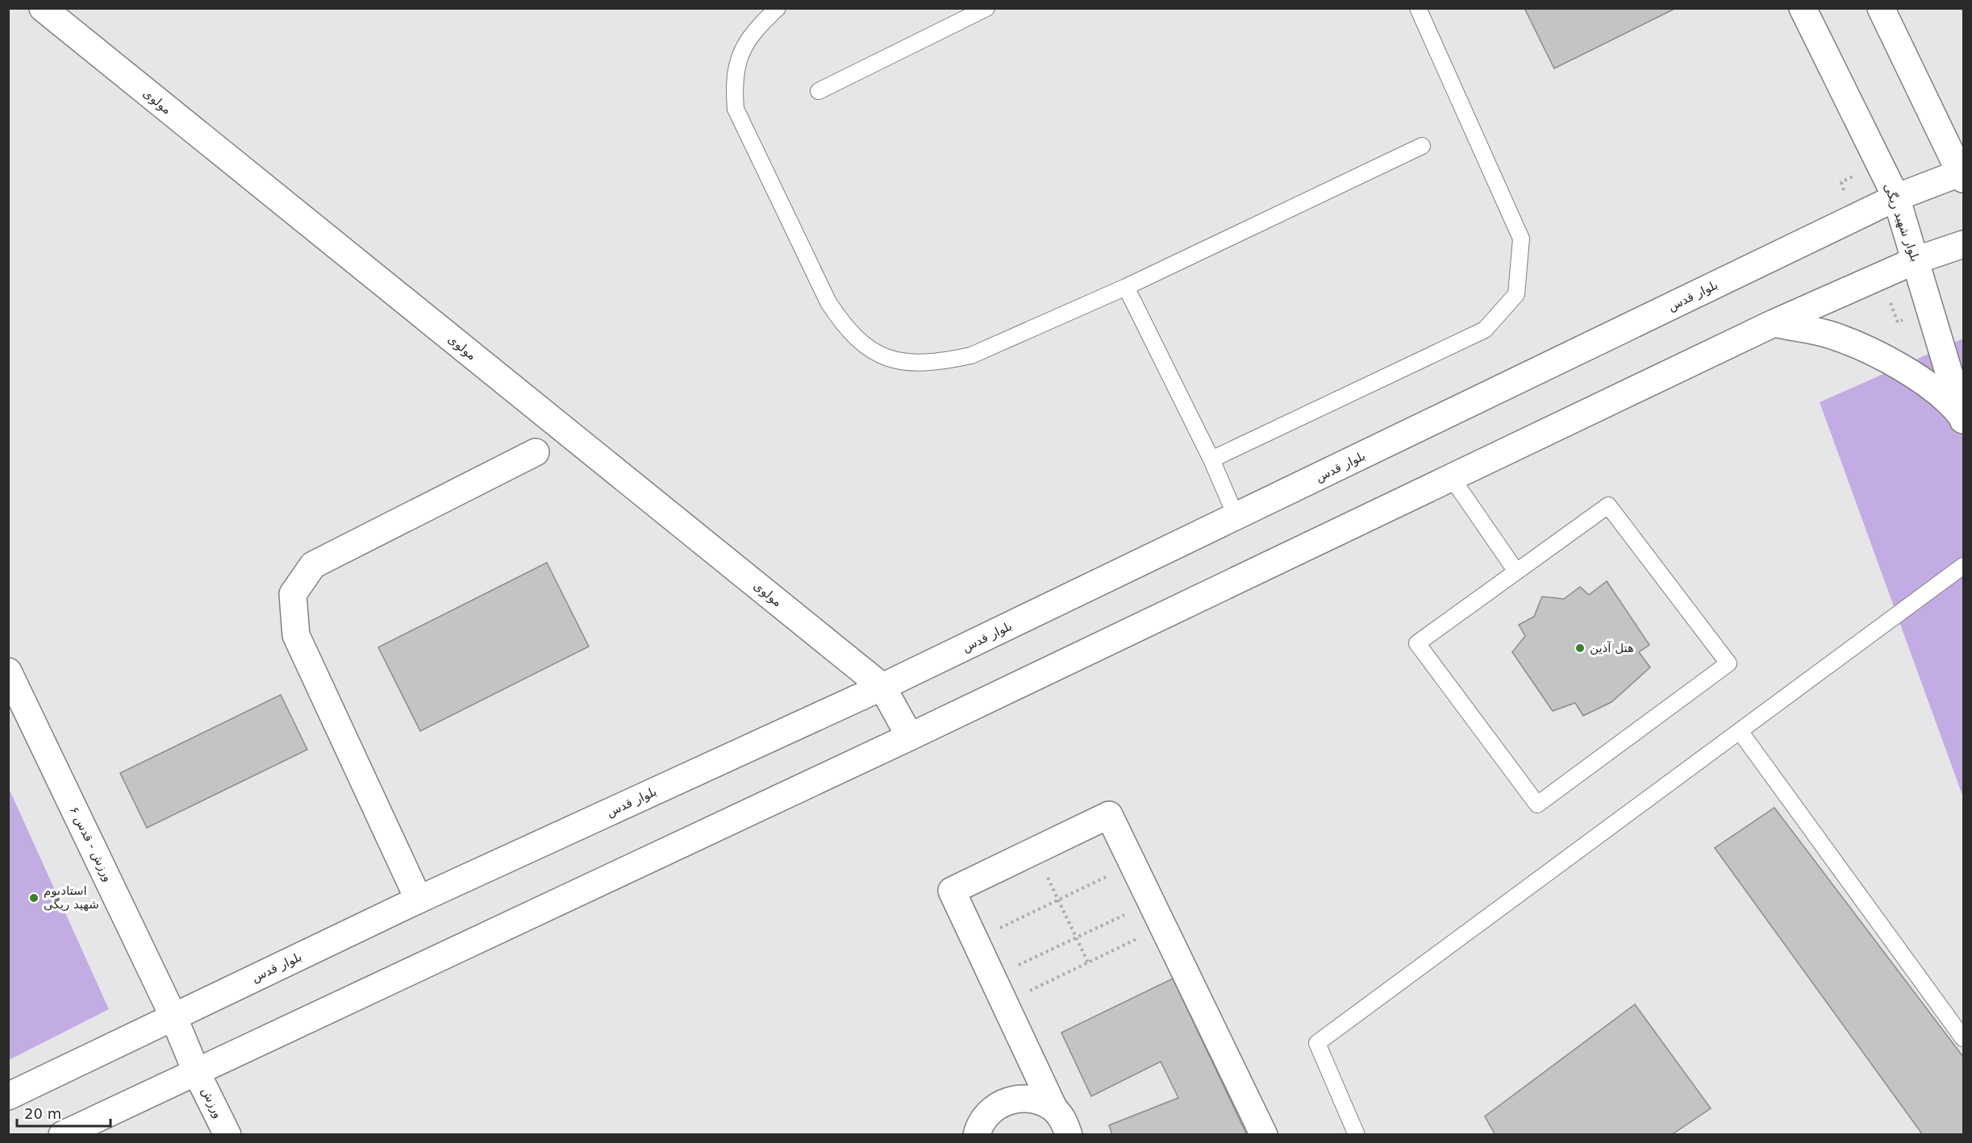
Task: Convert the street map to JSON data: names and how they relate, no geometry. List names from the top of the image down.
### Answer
{
  "streets": {
    "main road": [
      "مولوی",
      "بلوار شهید ریگی",
      "بلوار قدس",
      "ورزش - قدس ۶",
      "ورزش"
    ]
  },
  "crossings": [
    ["مولوی", "بلوار قدس"],
    ["بلوار شهید ریگی", "بلوار قدس"],
    ["بلوار قدس", "ورزش - قدس ۶"],
    ["ورزش - قدس ۶", "ورزش"]
  ],
  "places": ["هتل آذین", "استادیوم شهید ریگی"],
  "scale_bar": "20 m"
}
